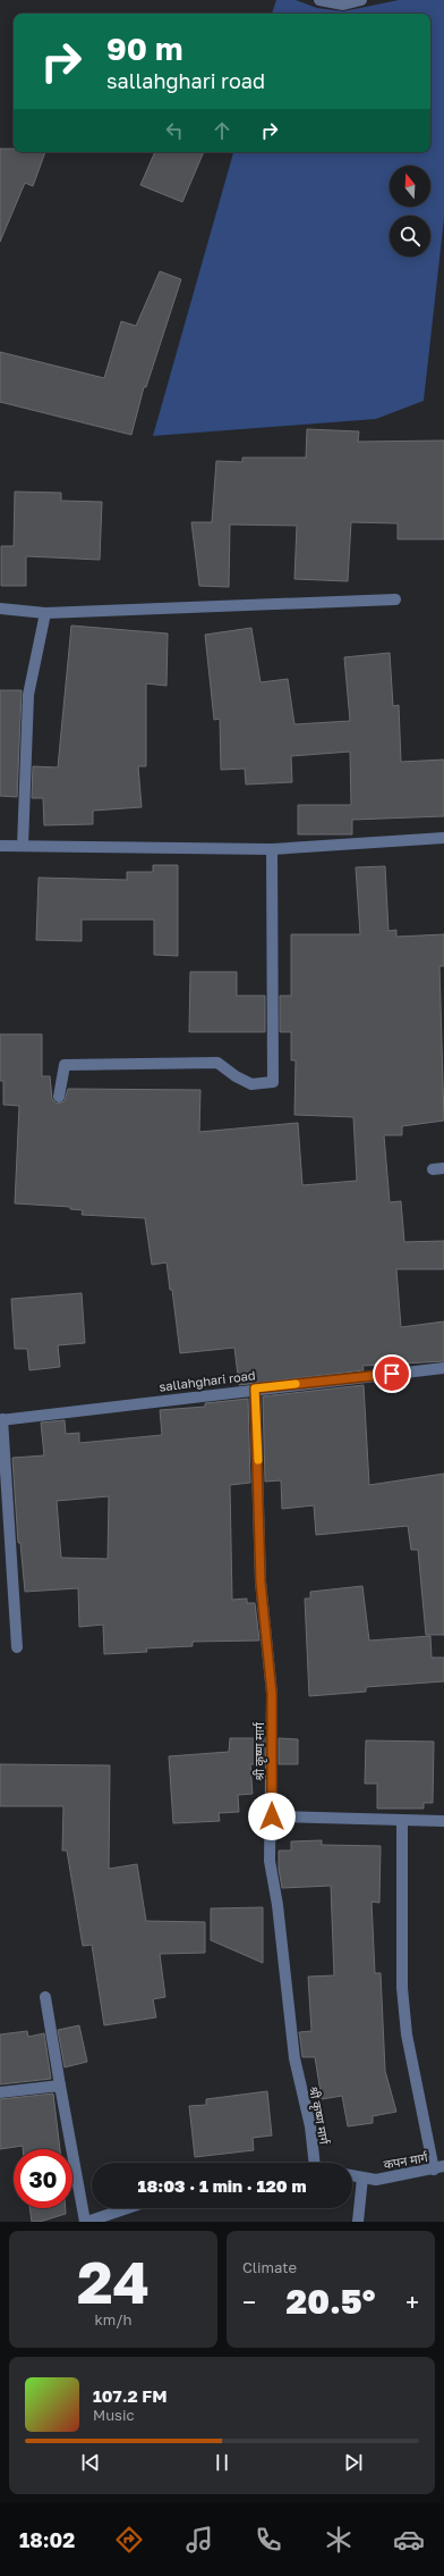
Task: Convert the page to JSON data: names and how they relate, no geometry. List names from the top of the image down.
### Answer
{
  "streets": {
    "street": ["sallahghari road", "श्री कृष्ण मार्ग", "कपन मार्ग"]
  },
  "crossings": [
    ["sallahghari road", "श्री कृष्ण मार्ग"]
  ],
  "north": "top",
  "page": {
    "turn": ["90 m", "sallahghari road"],
    "limit": "30",
    "trip": "18:03 · 1 min · 120 m",
    "tile": [
      ["24", "km/h"],
      "Climate"
    ],
    "heat": ["−", "20.5°", "+"],
    "song": ["107.2 FM", "Music"],
    "tabs": "18:02"
  }
}
